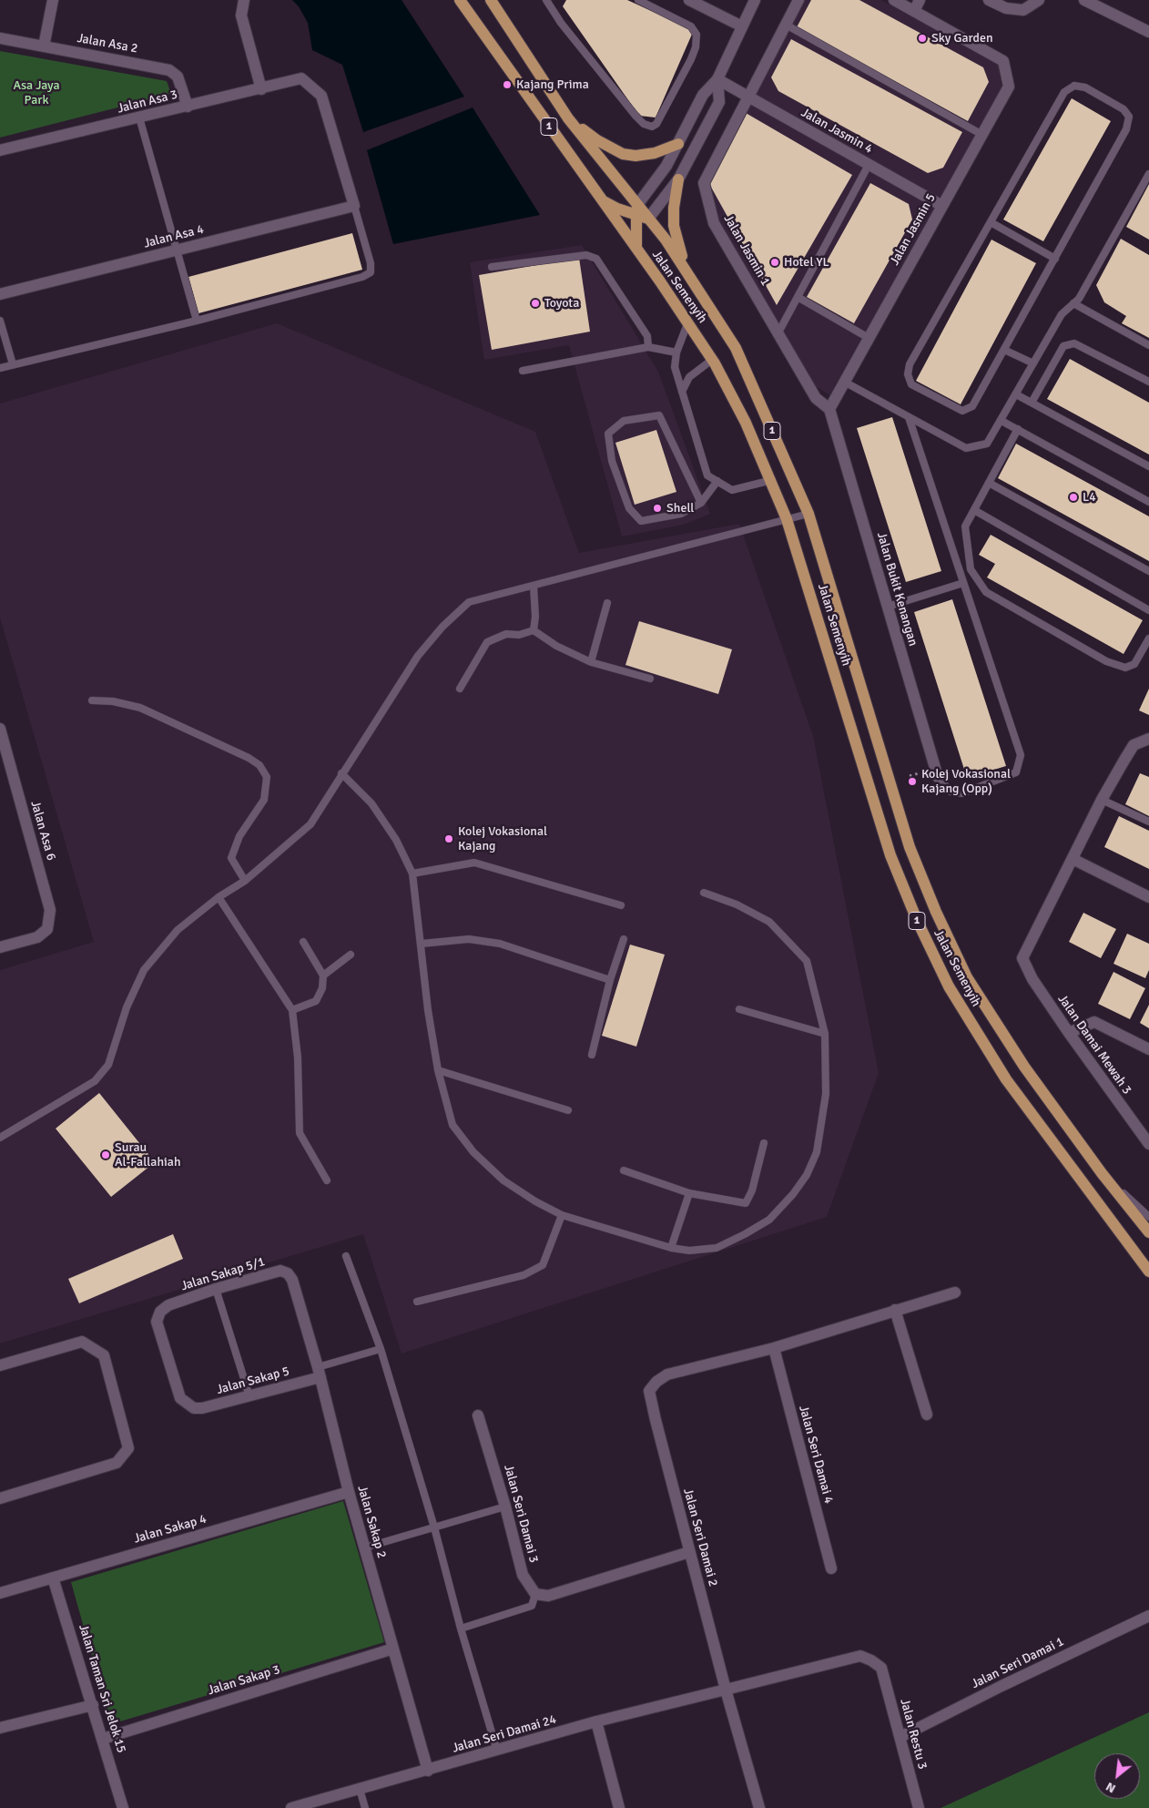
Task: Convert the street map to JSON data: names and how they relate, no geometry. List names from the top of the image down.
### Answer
{
  "streets": {
    "main road": ["1", "Jalan Semenyih"],
    "street": [
      "Jalan Asa 2",
      "Jalan Asa 3",
      "Jalan Jasmin 4",
      "Jalan Jasmin 5",
      "Jalan Asa 4",
      "Jalan Jasmin 1",
      "Jalan Bukit Kenangan",
      "Jalan Asa 6",
      "Jalan Damai Mewah 3",
      "Jalan Sakap 5/1",
      "Jalan Sakap 5",
      "Jalan Seri Damai 4",
      "Jalan Seri Damai 3",
      "Jalan Sakap 2",
      "Jalan Sakap 4",
      "Jalan Seri Damai 2",
      "Jalan Seri Damai 1",
      "Jalan Sakap 3",
      "Jalan Taman Sri Jelok 15",
      "Jalan Seri Damai 24",
      "Jalan Restu 3"
    ]
  },
  "crossings": [
    ["Jalan Asa 2", "Jalan Asa 3"],
    ["Jalan Asa 3", "Jalan Asa 4"],
    ["Jalan Jasmin 4", "Jalan Jasmin 5"],
    ["Jalan Jasmin 4", "Jalan Jasmin 1"],
    ["Jalan Jasmin 5", "Jalan Jasmin 1"],
    ["Jalan Jasmin 5", "Jalan Bukit Kenangan"],
    ["Jalan Jasmin 1", "Jalan Bukit Kenangan"],
    ["Jalan Sakap 5/1", "Jalan Sakap 5"],
    ["Jalan Sakap 5/1", "Jalan Sakap 2"],
    ["Jalan Sakap 5", "Jalan Sakap 2"],
    ["Jalan Seri Damai 4", "Jalan Seri Damai 2"],
    ["Jalan Sakap 2", "Jalan Sakap 4"],
    ["Jalan Sakap 2", "Jalan Sakap 3"],
    ["Jalan Sakap 2", "Jalan Seri Damai 24"],
    ["Jalan Sakap 4", "Jalan Taman Sri Jelok 15"],
    ["Jalan Seri Damai 2", "Jalan Seri Damai 24"],
    ["Jalan Seri Damai 1", "Jalan Restu 3"],
    ["Jalan Sakap 3", "Jalan Taman Sri Jelok 15"],
    ["Jalan Seri Damai 24", "Jalan Restu 3"]
  ],
  "parks": ["Asa Jaya Park"],
  "places": [
    "Sky Garden",
    "Kajang Prima",
    "Hotel YL",
    "Toyota",
    "L4",
    "Shell",
    "Kolej Vokasional Kajang (Opp)",
    "Kolej Vokasional Kajang",
    "Surau Al-Fallahiah"
  ],
  "north": "bottom left"
}
